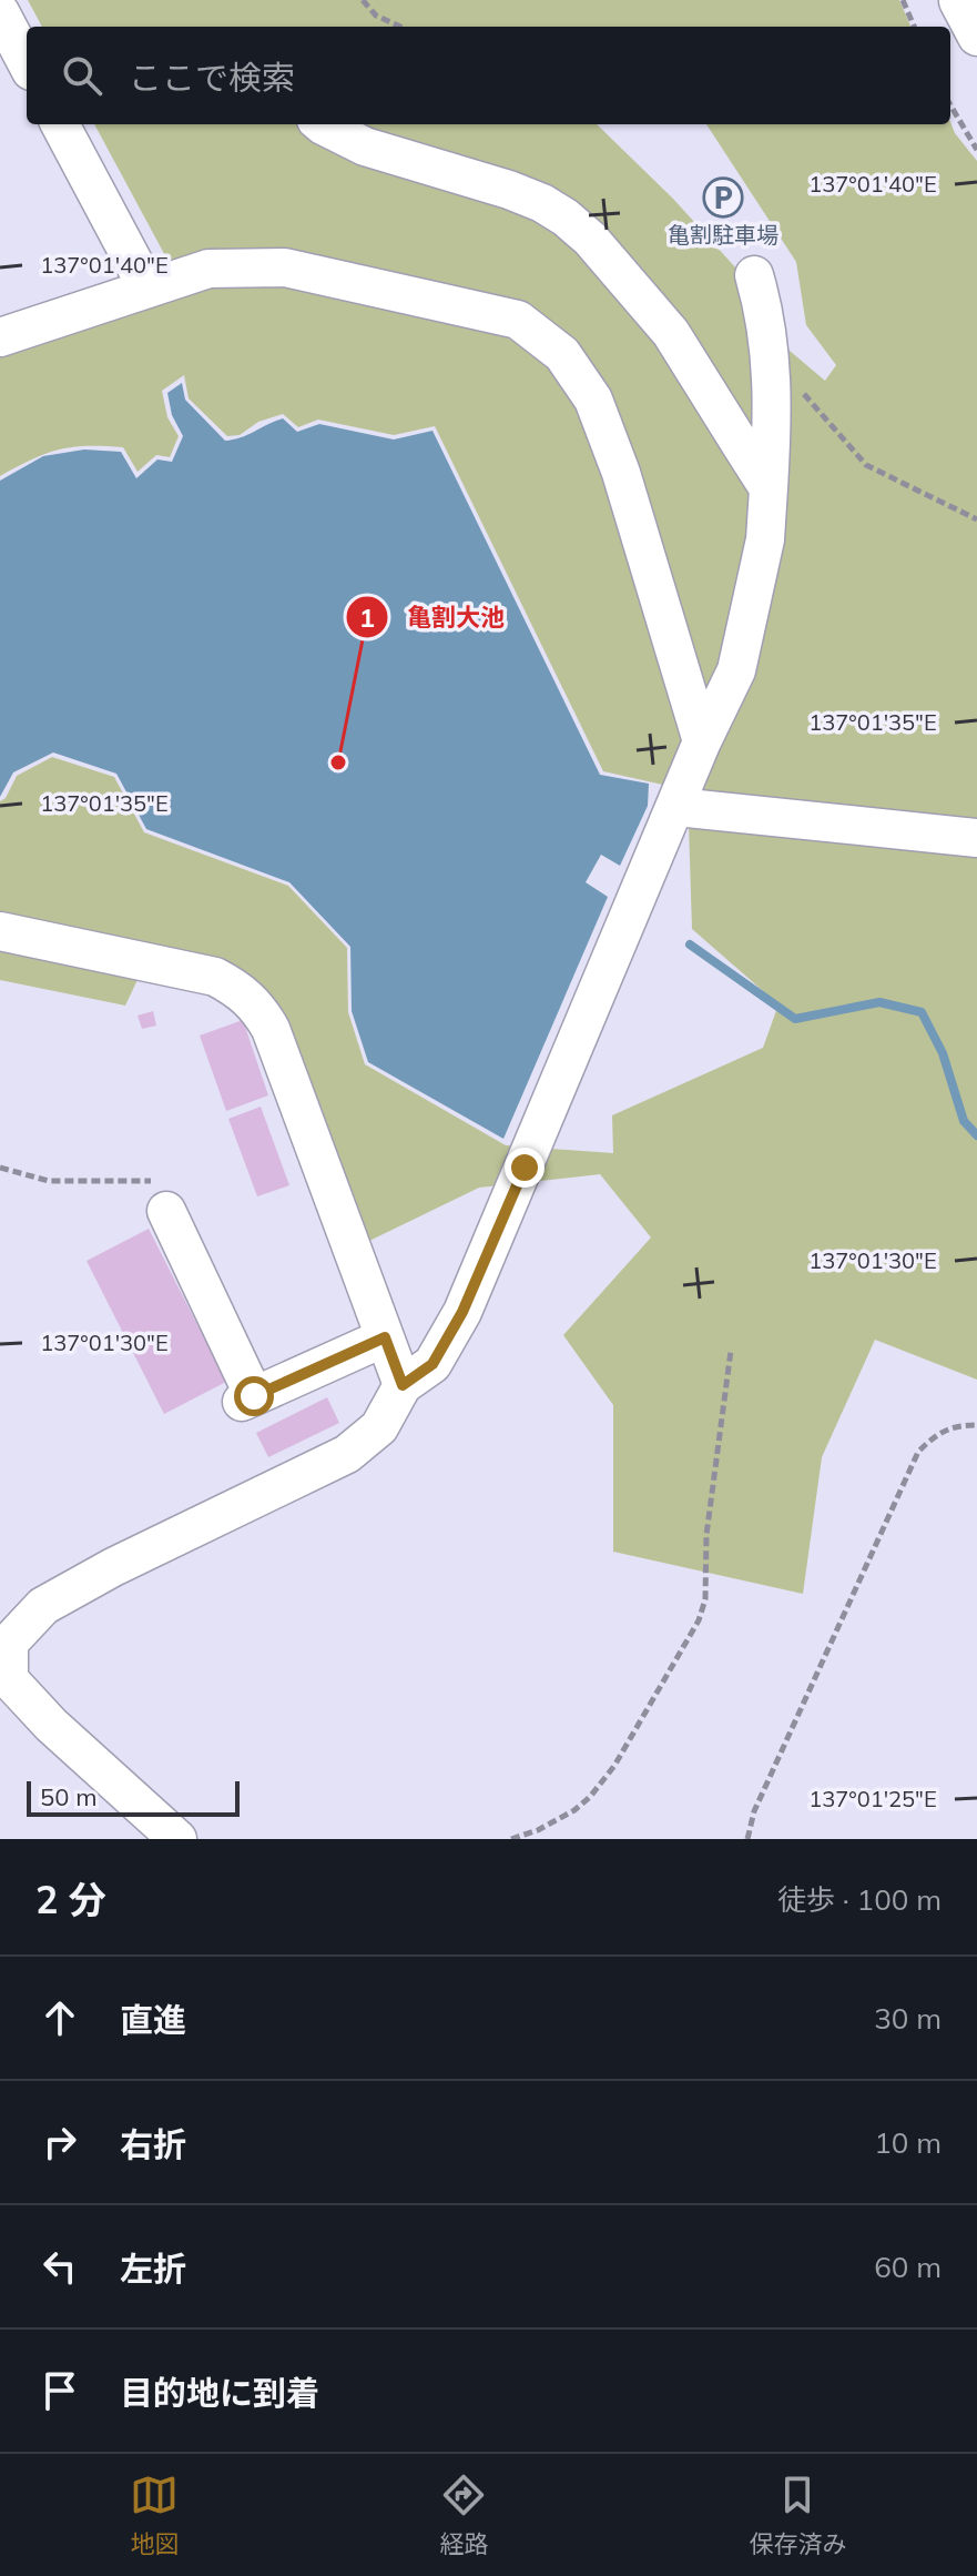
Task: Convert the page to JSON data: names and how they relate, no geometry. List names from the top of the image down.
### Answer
{
  "places": {
    "parking": ["亀割駐車場"],
    "other": ["亀割大池"]
  },
  "scale_bar": "50 m",
  "page": {
    "search": "ここで検索",
    "scale": "50 m",
    "heading": ["2 分", "徒歩 · 100 m"],
    "list": [
      ["直進", "30 m"],
      ["右折", "10 m"],
      ["左折", "60 m"],
      "目的地に到着"
    ],
    "nav": ["地図", "経路", "保存済み"]
  },
  "coordinates": [
    "137°01'40\"E",
    "137°01'35\"E",
    "137°01'30\"E",
    "137°01'25\"E"
  ]
}
